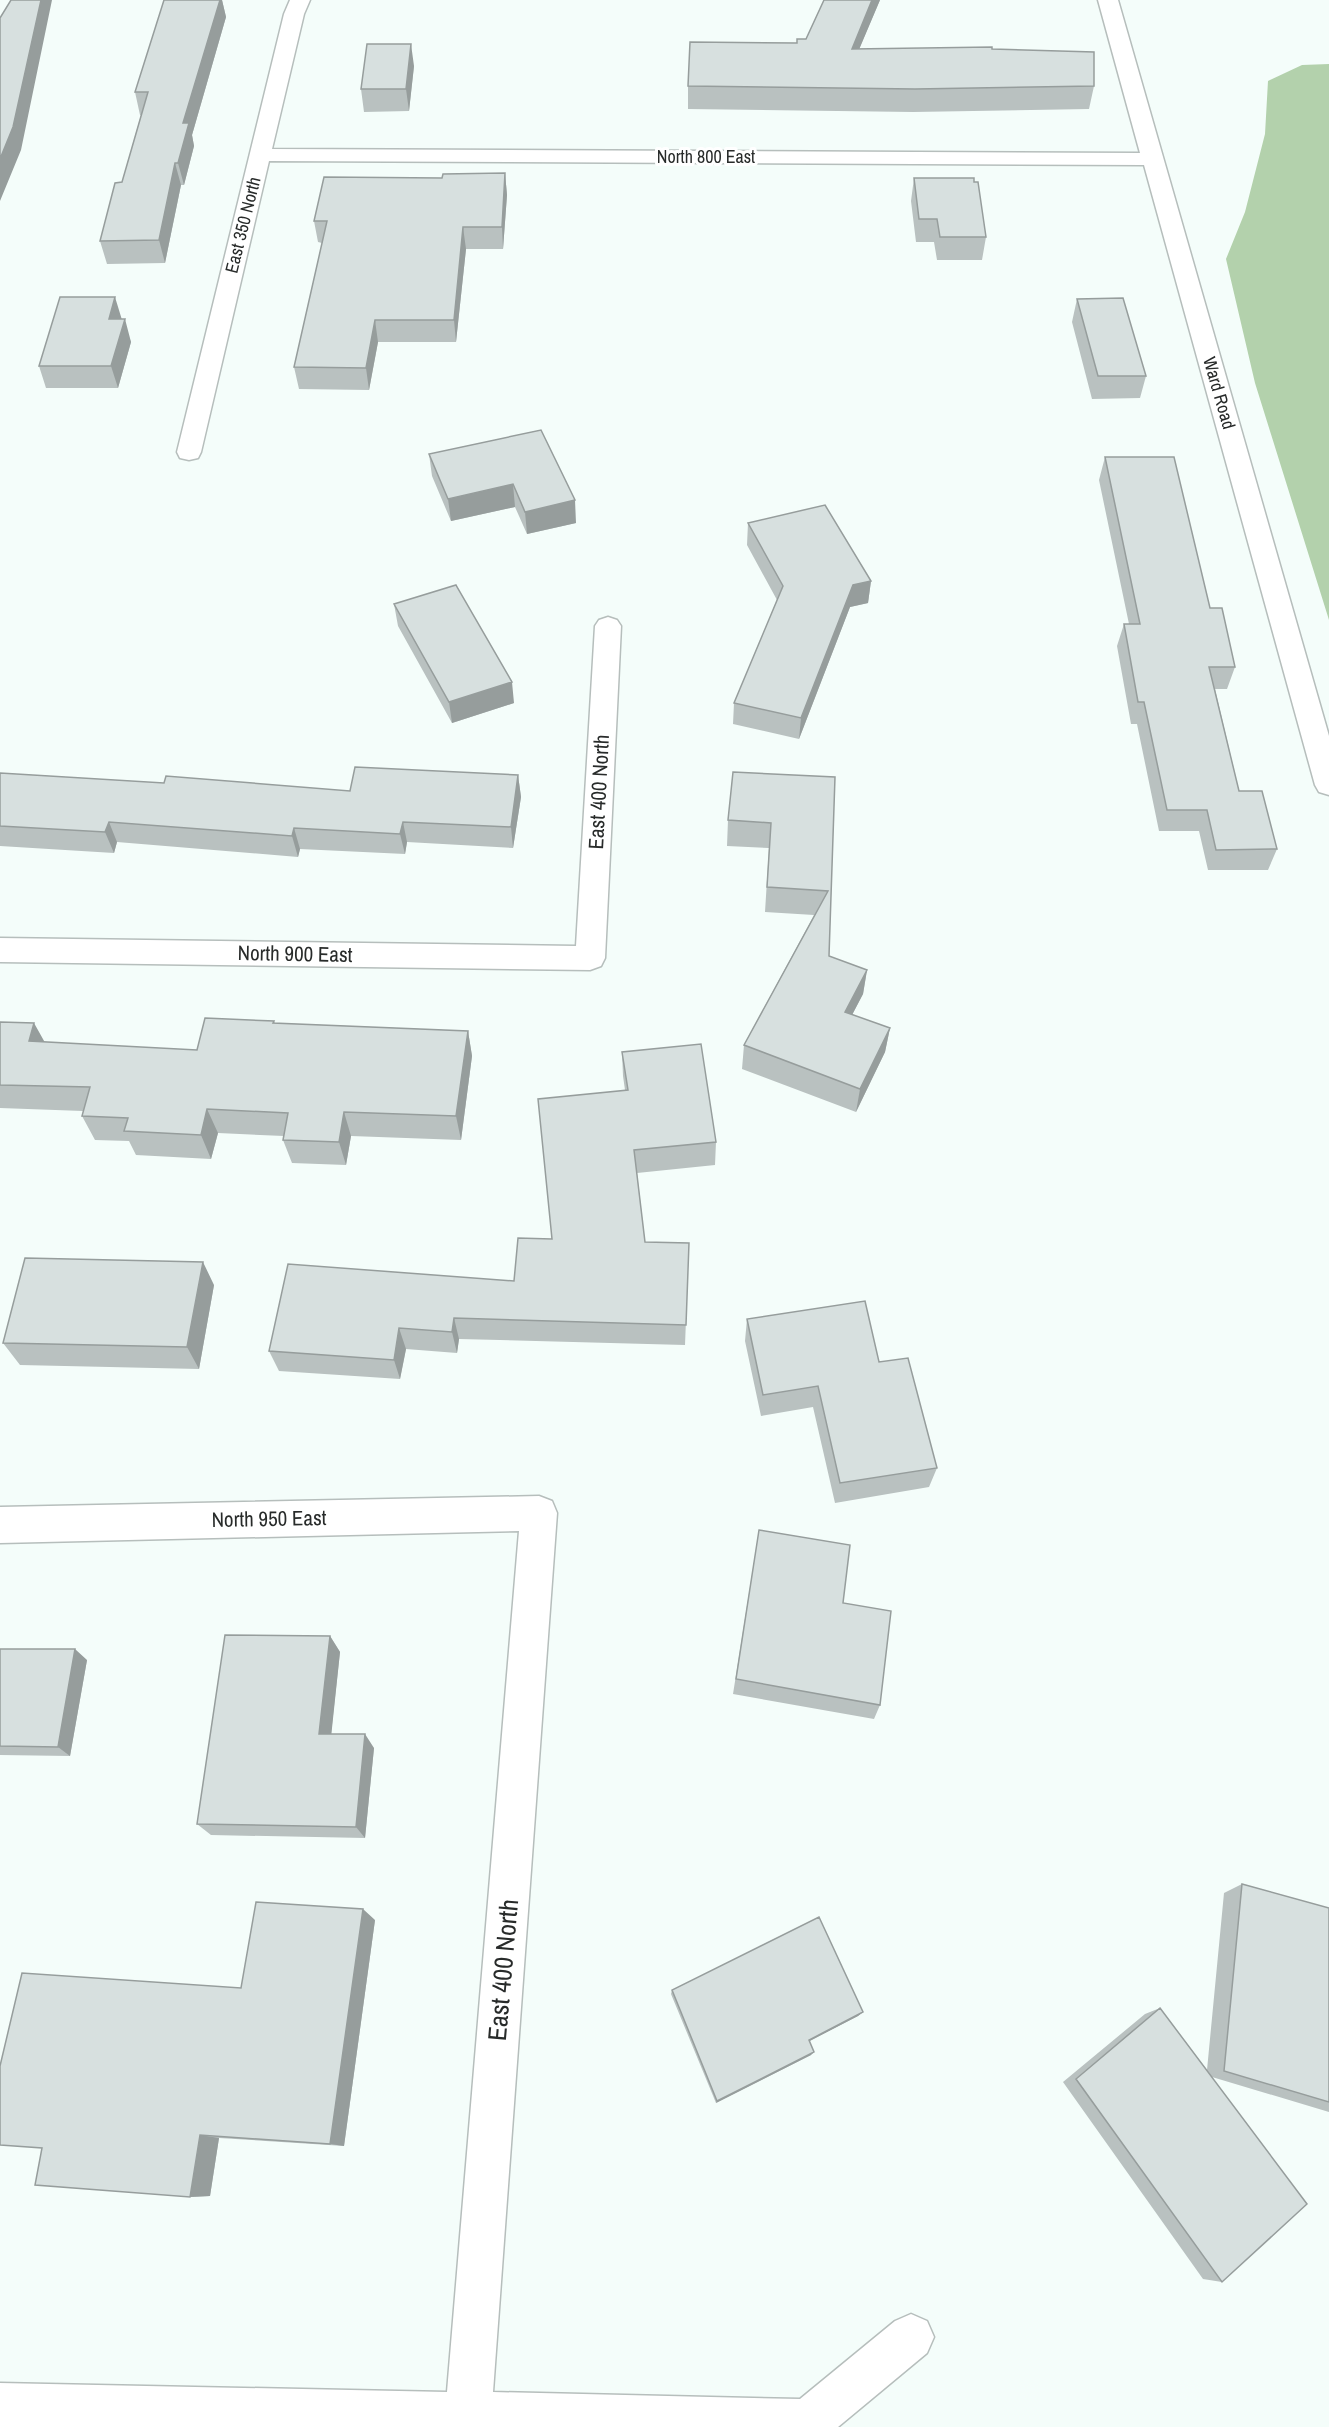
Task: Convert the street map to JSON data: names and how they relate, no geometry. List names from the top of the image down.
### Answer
{
  "streets": {
    "street": [
      "North 800 East",
      "East 350 North",
      "Ward Road",
      "East 400 North",
      "North 900 East",
      "North 950 East"
    ]
  },
  "crossings": [
    ["North 800 East", "East 350 North"],
    ["North 800 East", "Ward Road"],
    ["East 400 North", "North 900 East"],
    ["East 400 North", "North 950 East"]
  ]
}
